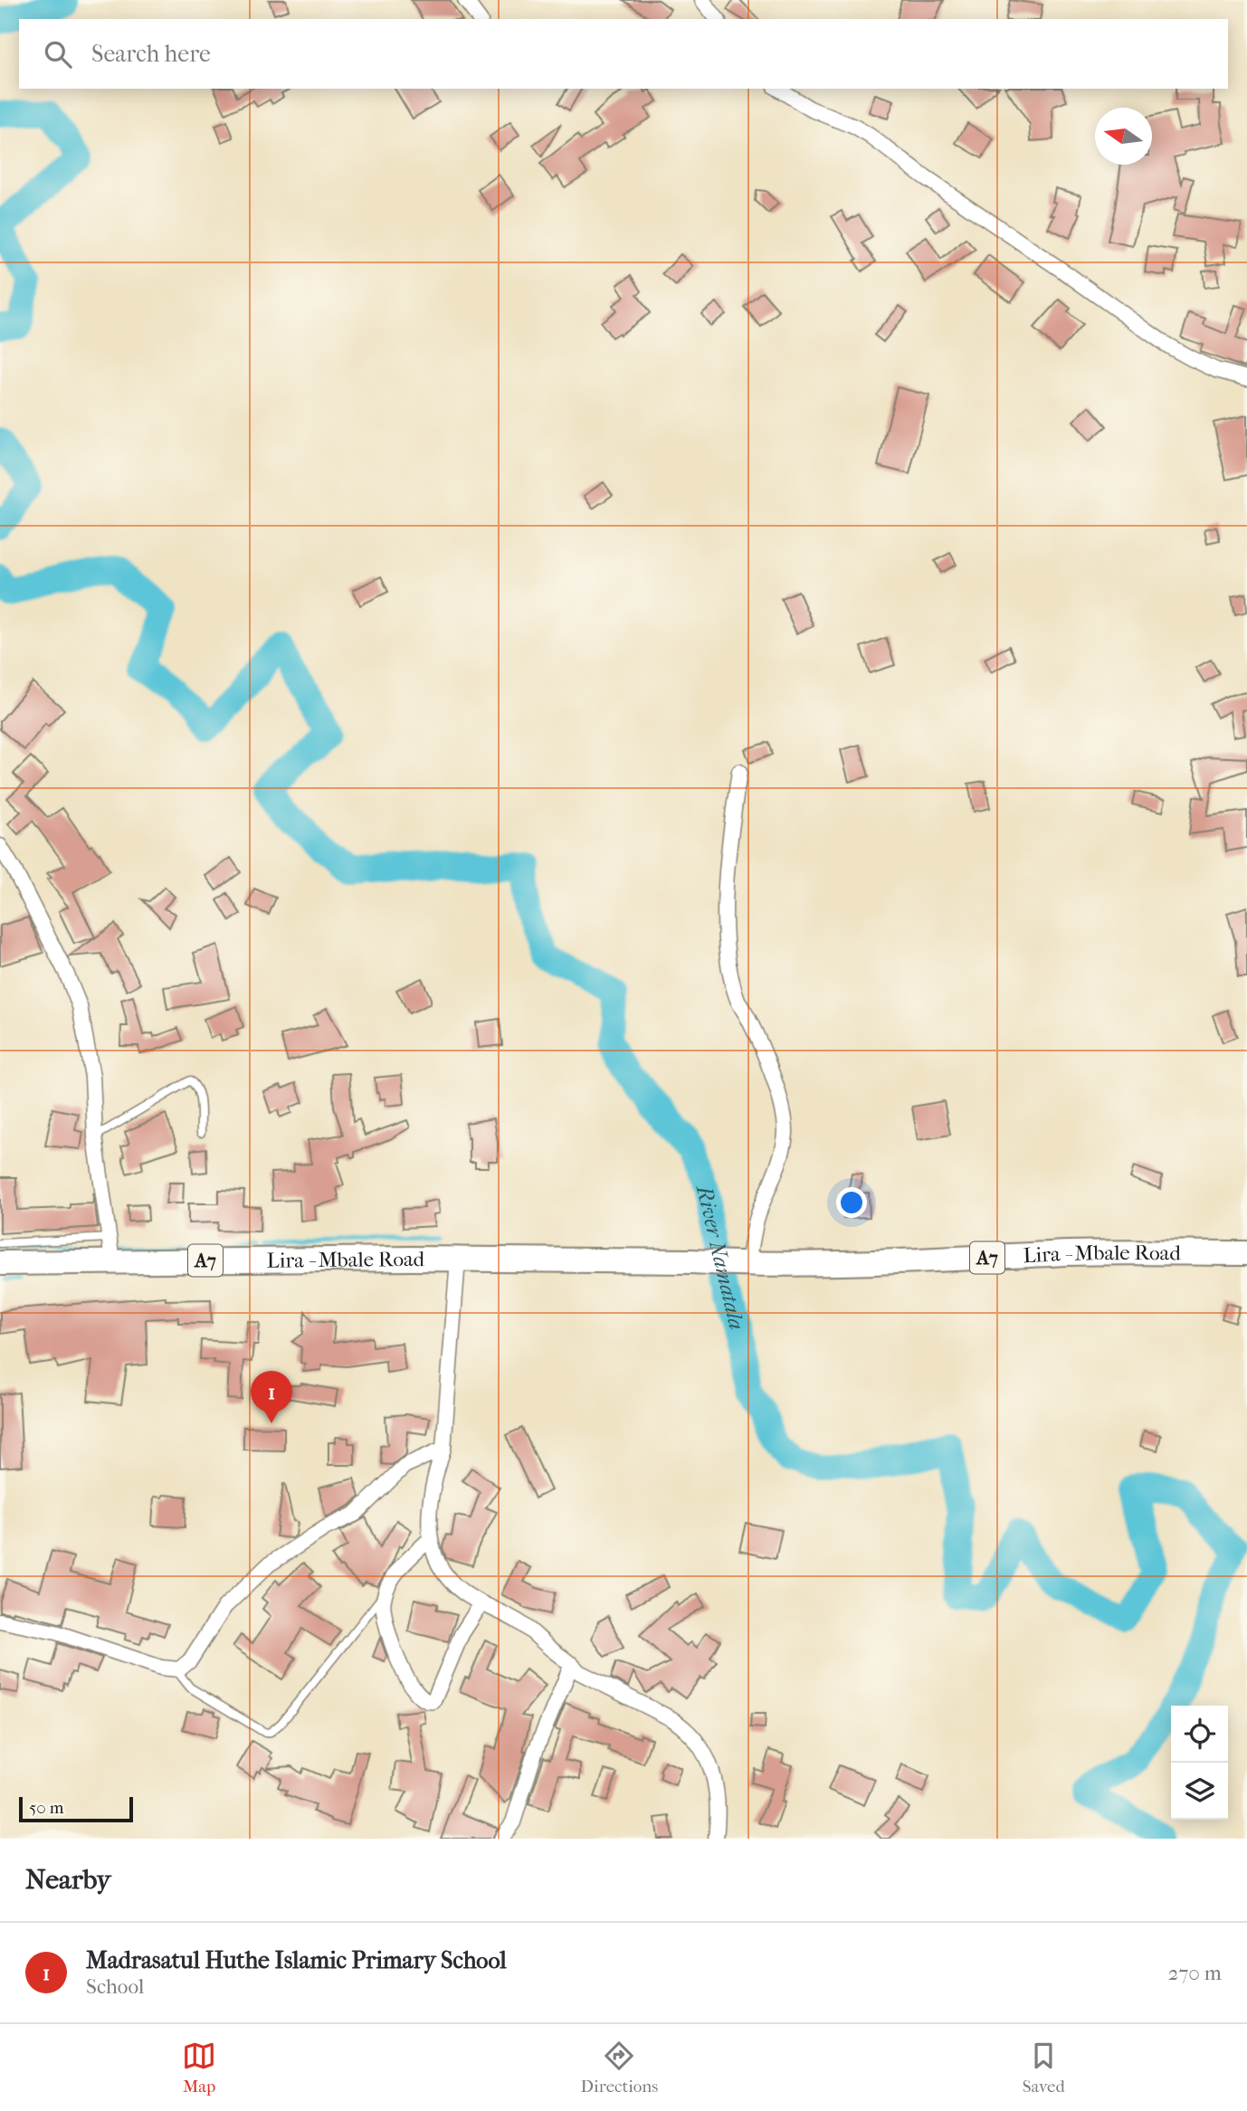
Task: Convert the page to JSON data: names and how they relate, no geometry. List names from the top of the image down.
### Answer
{
  "streets": {
    "main road": ["Lira - Mbale Road", "A7"]
  },
  "water": ["River Namatala"],
  "scale_bar": "50 m",
  "north": "left",
  "page": {
    "search": "Search here",
    "pins": "1",
    "scale": "50 m",
    "heading": "Nearby",
    "list": [
      {
        "mark": "1",
        "name": "Madrasatul Huthe Islamic Primary School",
        "note": "School",
        "value": "270 m"
      }
    ],
    "nav": ["Map", "Directions", "Saved"]
  }
}
